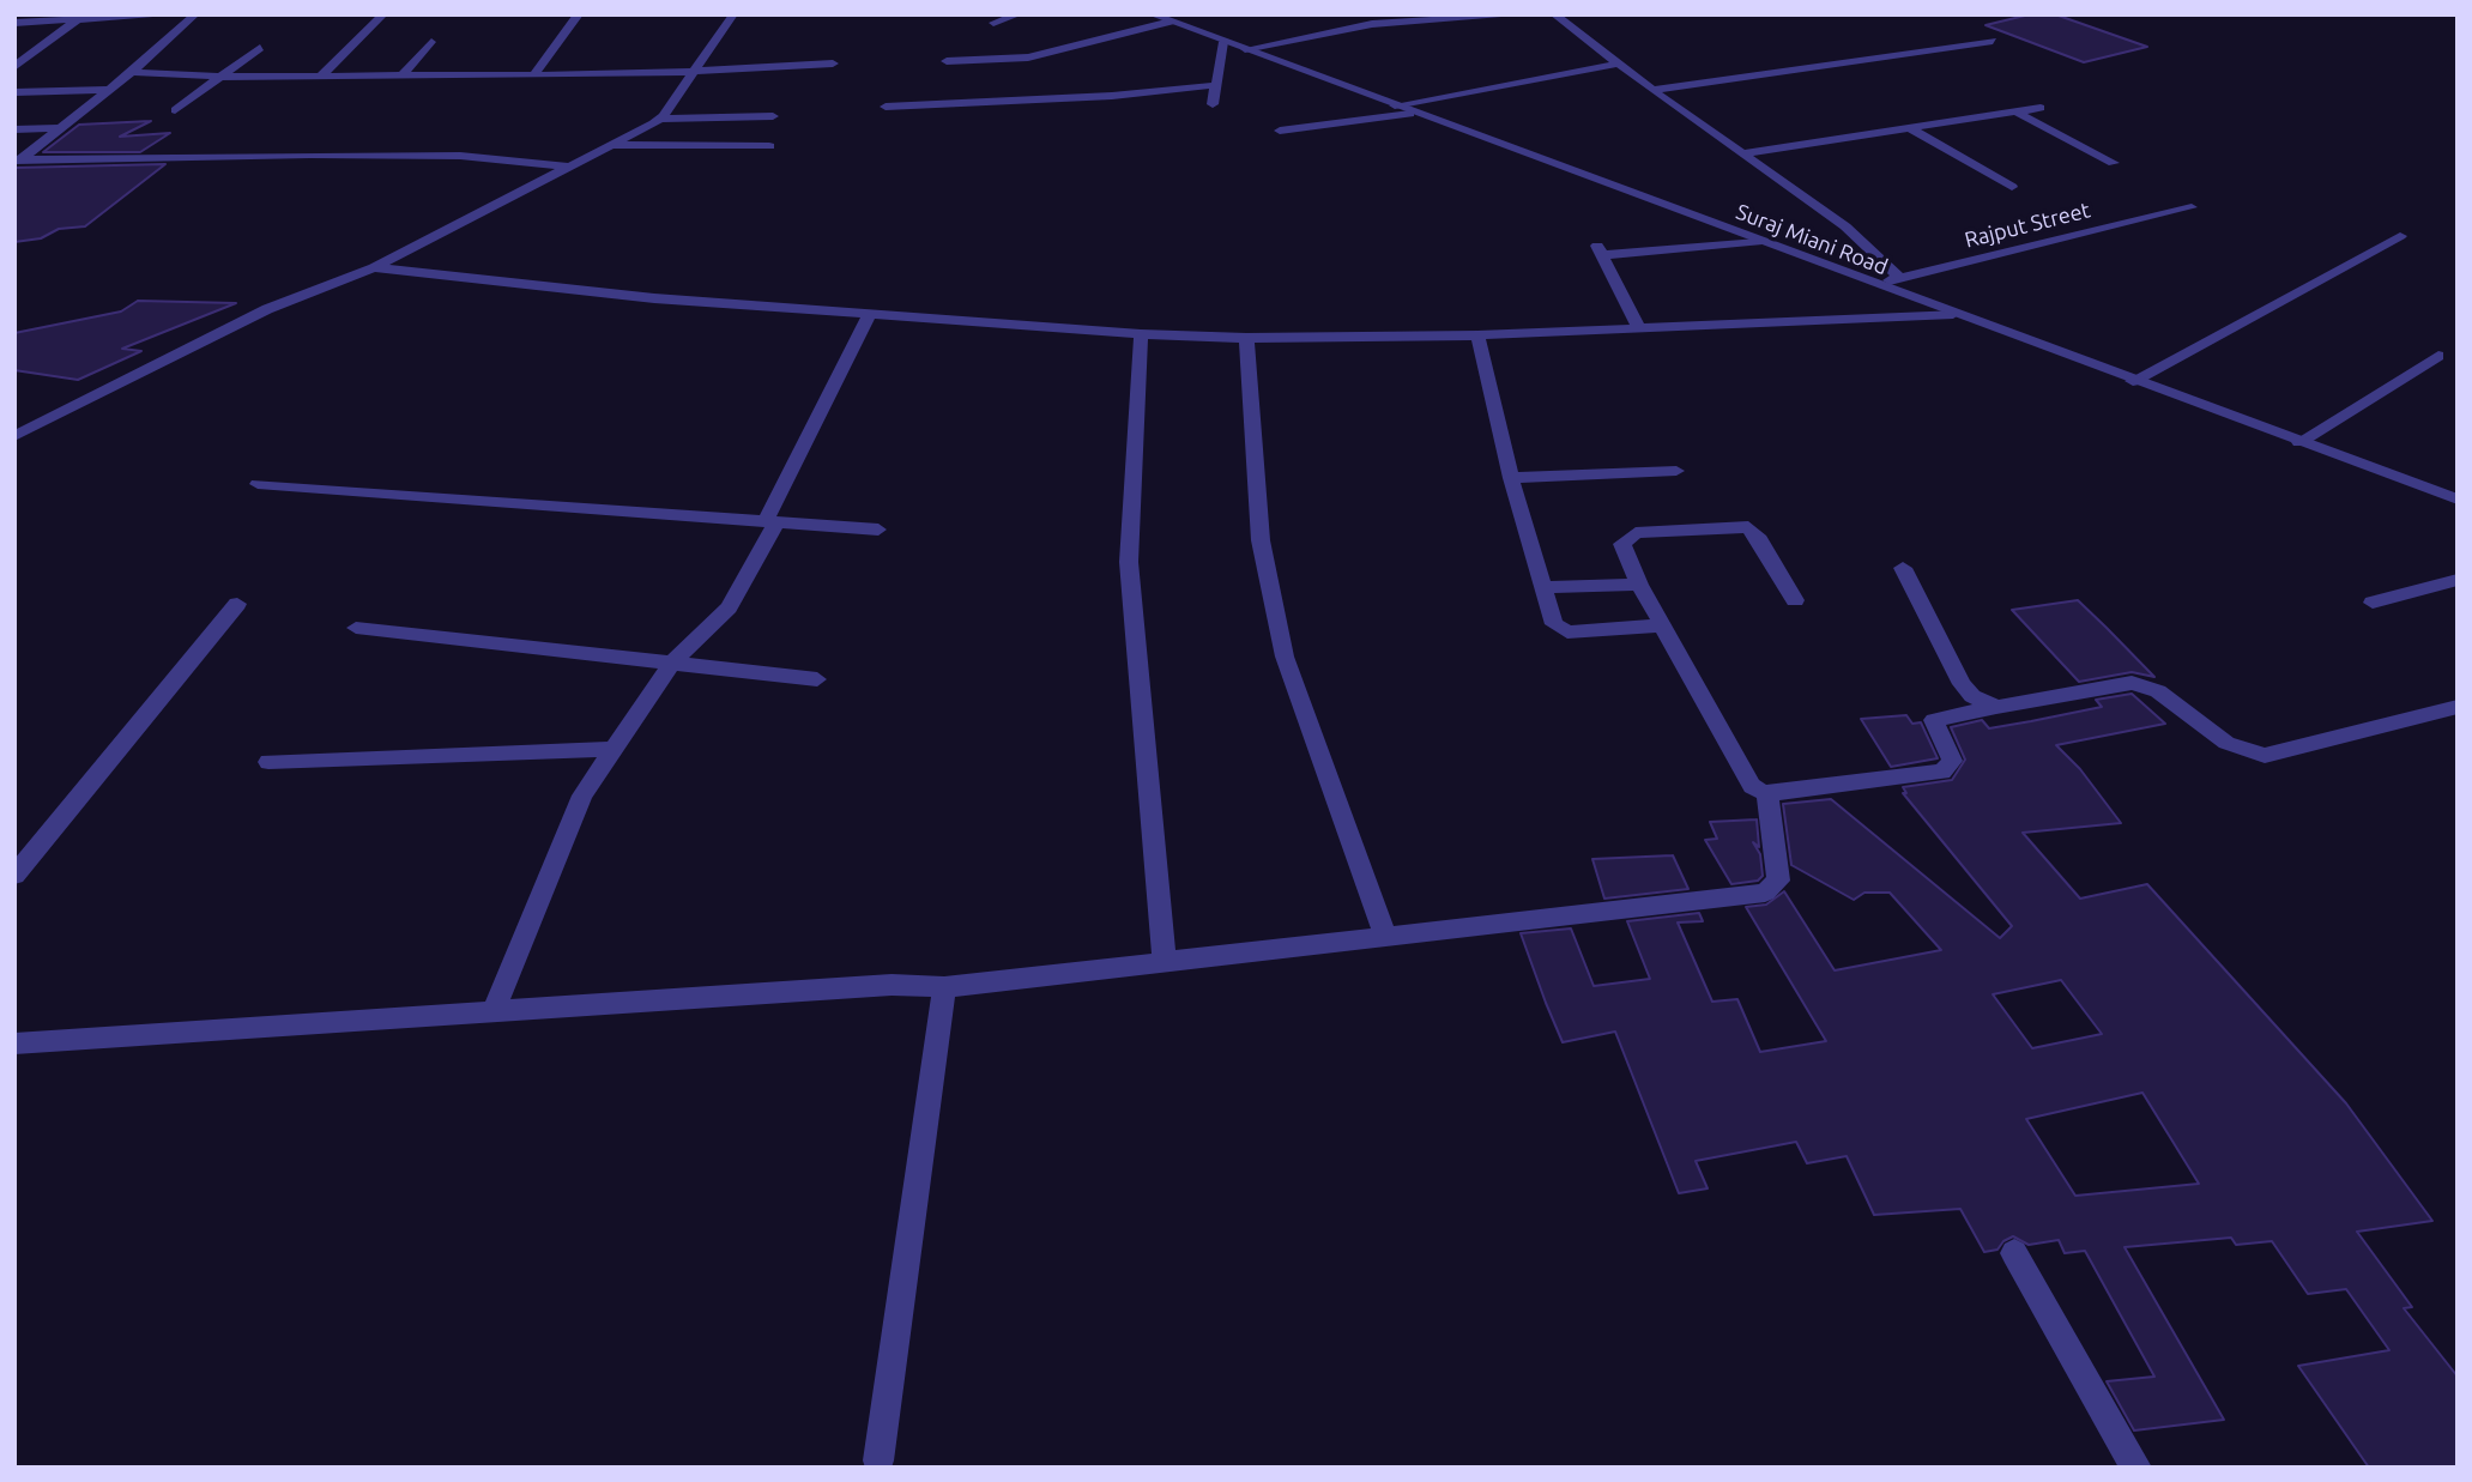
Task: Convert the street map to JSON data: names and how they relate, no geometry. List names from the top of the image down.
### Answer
{
  "streets": {
    "street": ["Rajput Street", "Suraj Miani Road"]
  },
  "crossings": [
    ["Rajput Street", "Suraj Miani Road"]
  ]
}
